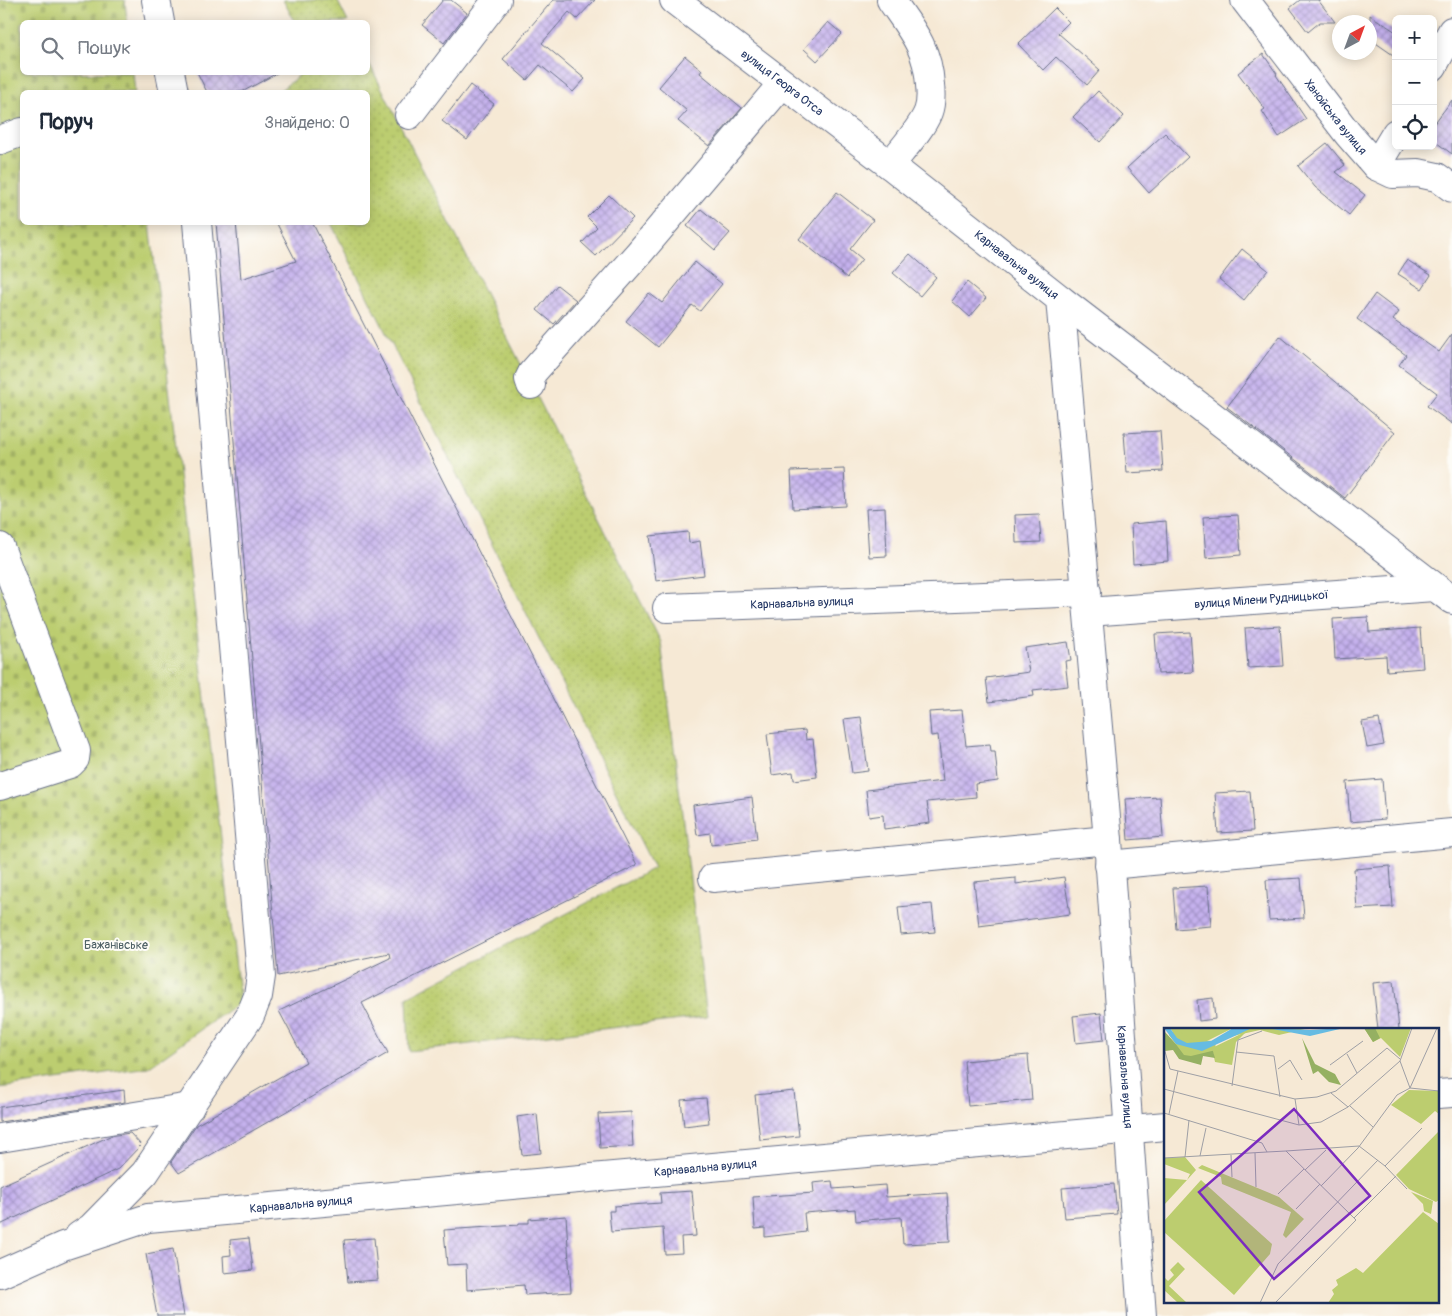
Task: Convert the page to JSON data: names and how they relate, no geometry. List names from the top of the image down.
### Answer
{
  "streets": {
    "street": [
      "вулиця Георга Отса",
      "Ханойська вулиця",
      "Карнавальна вулиця",
      "вулиця Мілени Рудницької"
    ]
  },
  "crossings": [
    ["вулиця Георга Отса", "Карнавальна вулиця"],
    ["Карнавальна вулиця", "вулиця Мілени Рудницької"]
  ],
  "parks": ["Бажанівське"],
  "north": "top right",
  "page": {
    "map_buttons": ["+", "−"],
    "search": "Пошук",
    "heading": ["Поруч", "Знайдено: 0"]
  }
}
